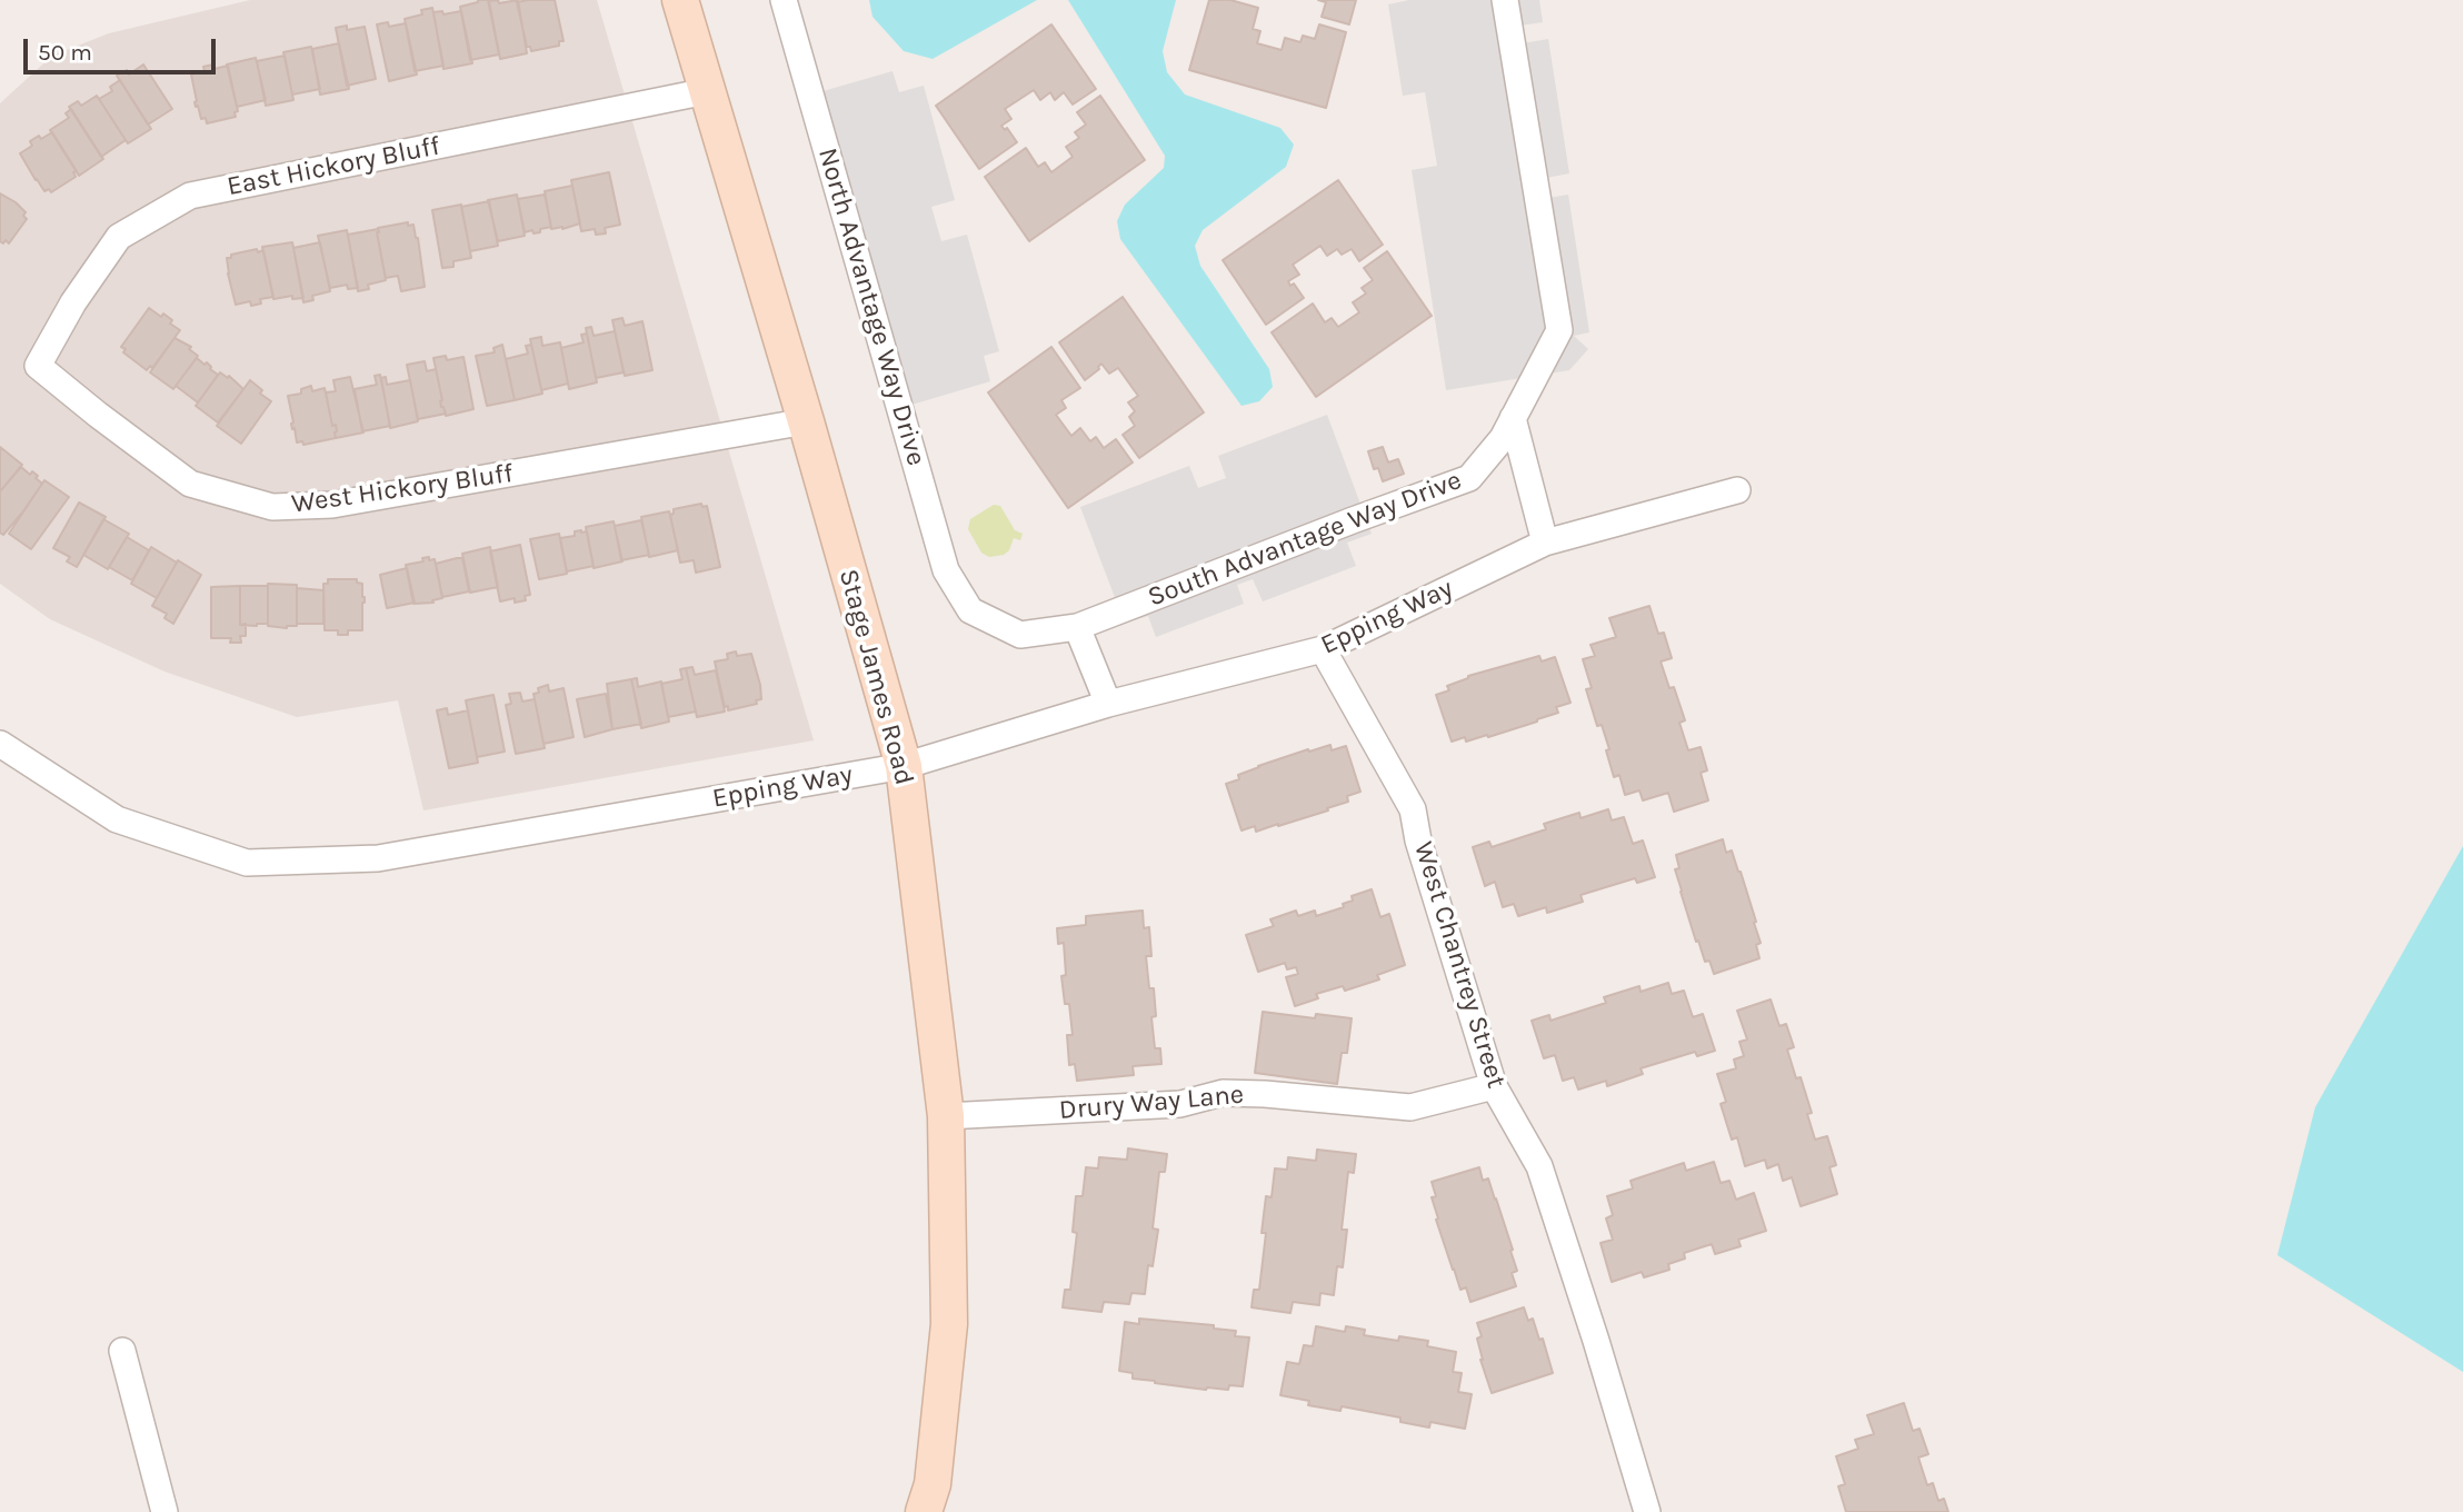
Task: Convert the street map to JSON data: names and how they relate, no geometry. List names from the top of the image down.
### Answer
{
  "streets": {
    "main road": ["Stage James Road"],
    "street": [
      "East Hickory Bluff",
      "North Advantage Way Drive",
      "West Hickory Bluff",
      "South Advantage Way Drive",
      "Epping Way",
      "West Chantrey Street",
      "Drury Way Lane"
    ]
  },
  "crossings": [
    ["East Hickory Bluff", "West Hickory Bluff"],
    ["East Hickory Bluff", "Stage James Road"],
    ["North Advantage Way Drive", "South Advantage Way Drive"],
    ["West Hickory Bluff", "Stage James Road"],
    ["Epping Way", "Stage James Road"],
    ["Epping Way", "West Chantrey Street"],
    ["Stage James Road", "Drury Way Lane"],
    ["West Chantrey Street", "Drury Way Lane"]
  ],
  "scale_bar": "50 m"
}
